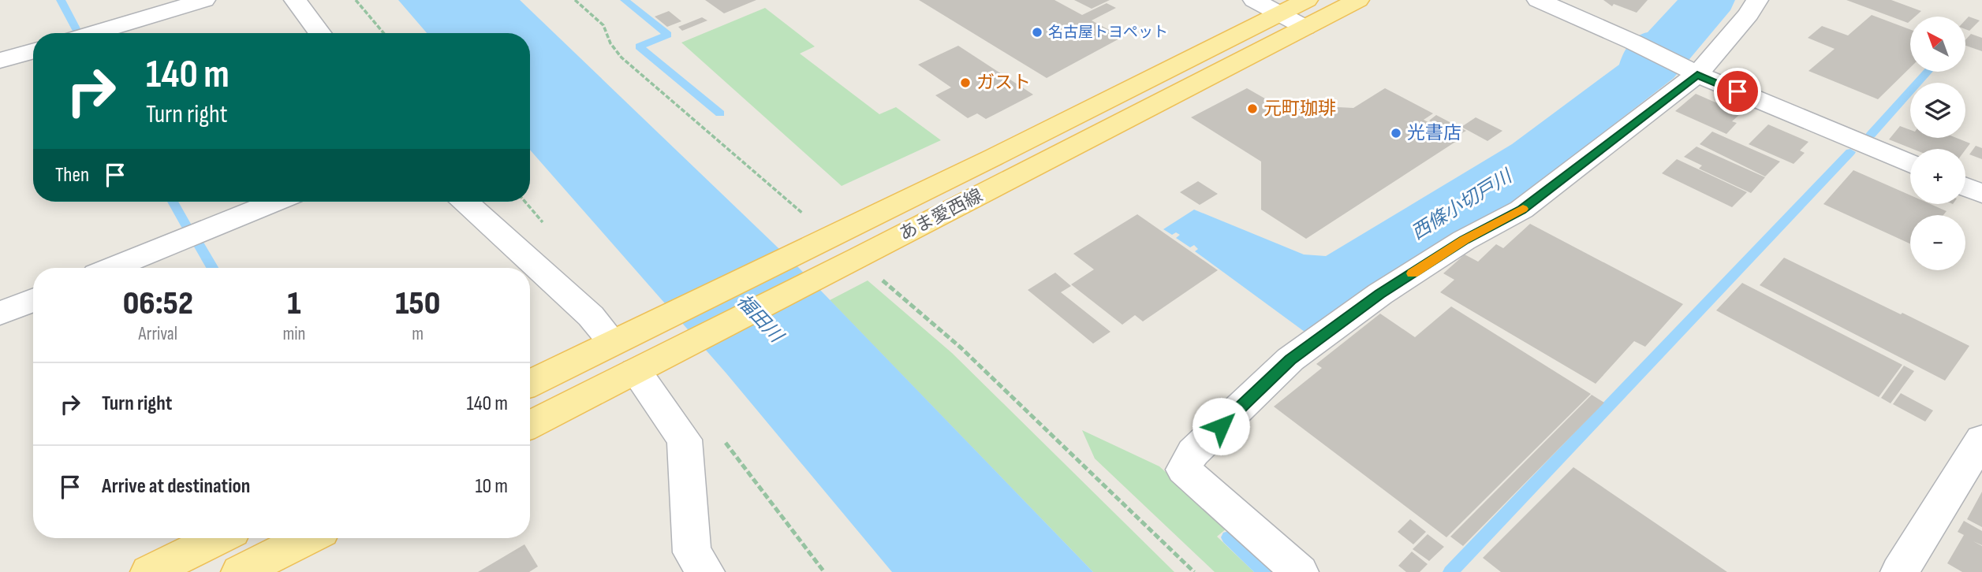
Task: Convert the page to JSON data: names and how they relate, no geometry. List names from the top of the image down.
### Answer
{
  "streets": {
    "main road": ["あま愛西線"]
  },
  "water": ["西條小切戸川", "福田川"],
  "places": [
    "名古屋トヨペット",
    "ガスト",
    "元町珈琲",
    "光書店"
  ],
  "north": "top left",
  "page": {
    "map_buttons": ["+", "−"],
    "turn": ["140 m", "Turn right"],
    "then": "Then",
    "eta": [
      "06:52",
      "Arrival",
      "1",
      "min",
      "150",
      "m"
    ],
    "list": [
      {
        "name": "Turn right",
        "value": "140 m"
      },
      {
        "name": "Arrive at destination",
        "value": "10 m"
      }
    ]
  }
}
